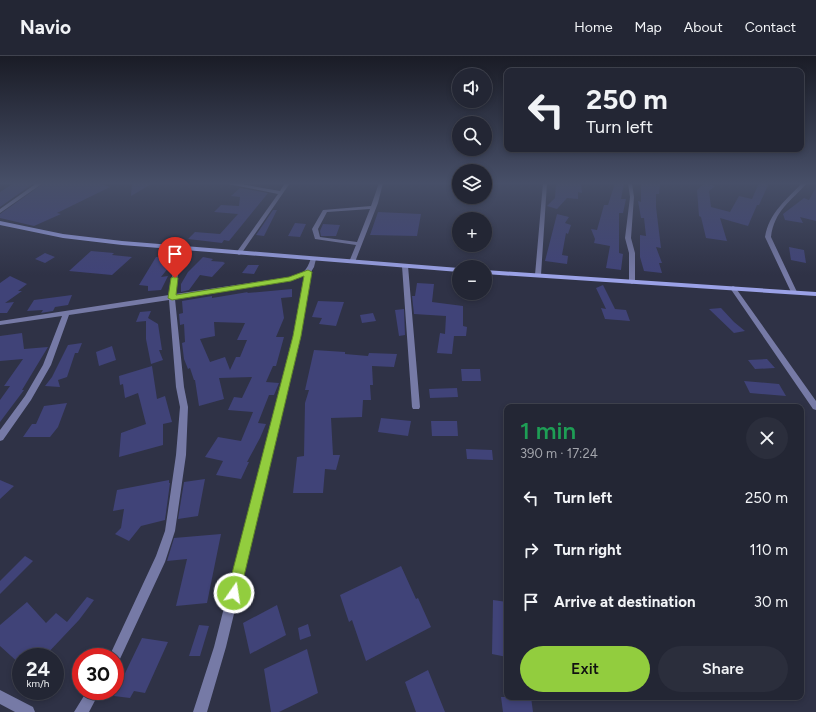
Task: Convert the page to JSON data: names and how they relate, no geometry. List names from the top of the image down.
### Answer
{
  "page": {
    "header": "Navio",
    "nav": [
      "Home",
      "Map",
      "About",
      "Contact"
    ],
    "map_buttons": ["+", "−"],
    "turn": ["250 m", "Turn left"],
    "heading": ["1 min", "390 m · 17:24"],
    "list": [
      {
        "name": "Turn left",
        "value": "250 m"
      },
      {
        "name": "Turn right",
        "value": "110 m"
      },
      {
        "name": "Arrive at destination",
        "value": "30 m"
      }
    ],
    "buttons": ["Exit", "Share"],
    "speed": "24 km/h",
    "limit": "30"
  }
}
